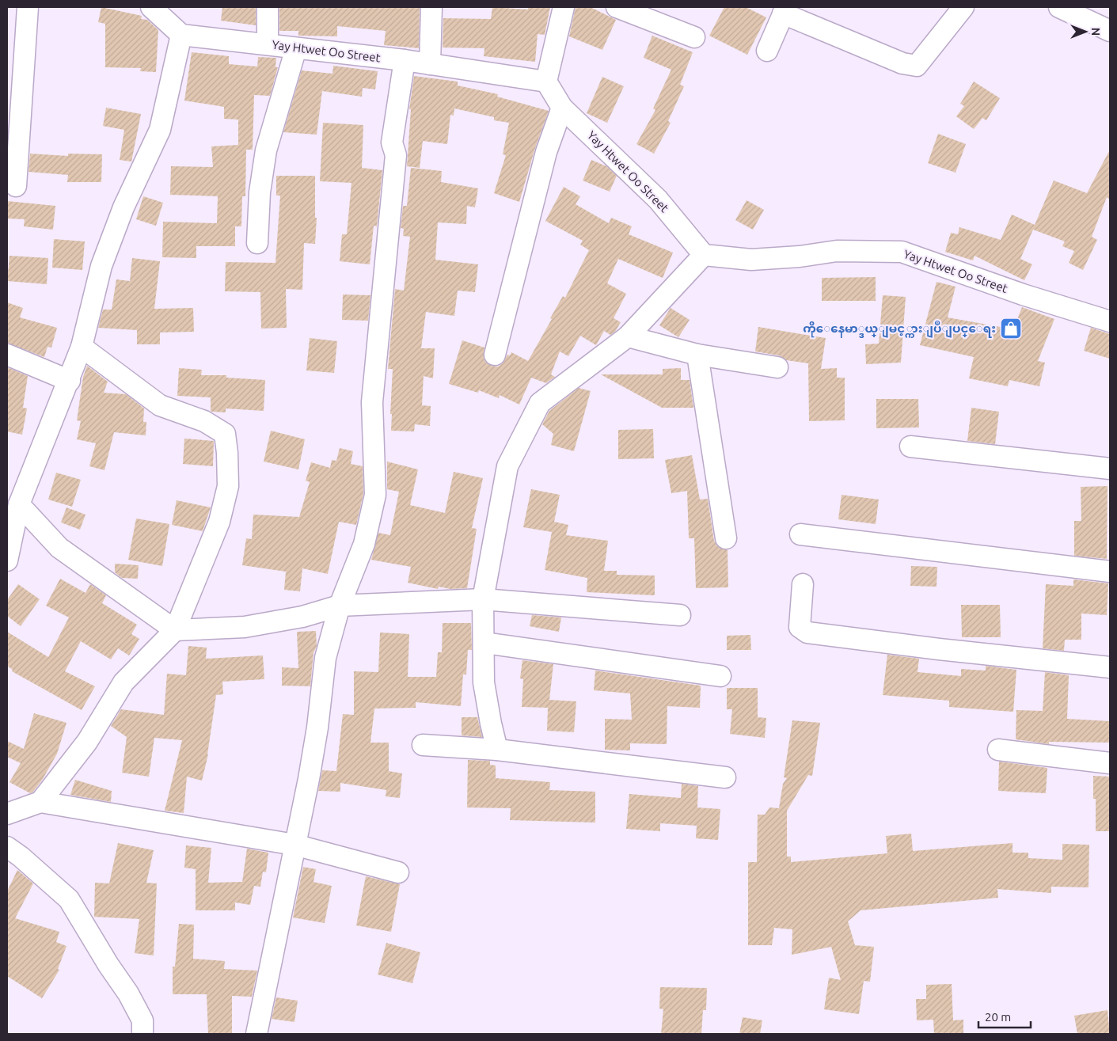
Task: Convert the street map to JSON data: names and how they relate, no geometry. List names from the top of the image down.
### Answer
{
  "streets": {
    "street": ["Yay Htwet Oo Street"]
  },
  "places": {
    "shop": ["ကိုေနေမာ္ဒယ္ျမင့္ကားျပဳျပင္ေရး"]
  },
  "scale_bar": "20 m",
  "north": "right"
}
